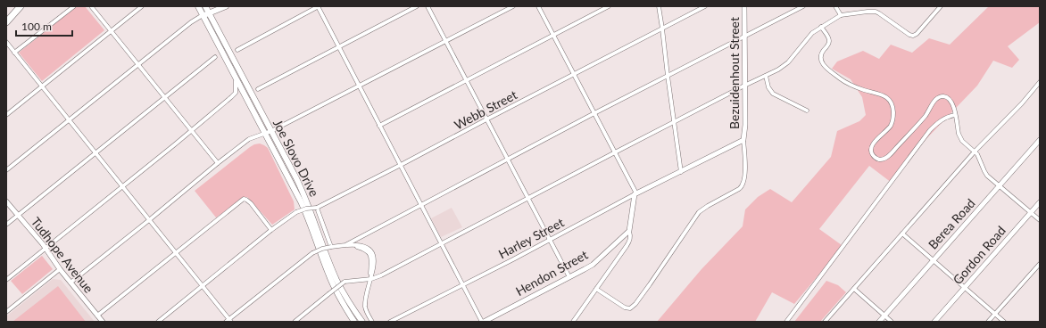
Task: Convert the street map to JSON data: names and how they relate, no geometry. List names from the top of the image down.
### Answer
{
  "streets": {
    "main road": ["Joe Slovo Drive"],
    "street": [
      "Bezuidenhout Street",
      "Webb Street",
      "Berea Road",
      "Harley Street",
      "Tudhope Avenue",
      "Gordon Road",
      "Hendon Street"
    ]
  },
  "crossings": [
    ["Bezuidenhout Street", "Harley Street"]
  ],
  "scale_bar": "100 m"
}
